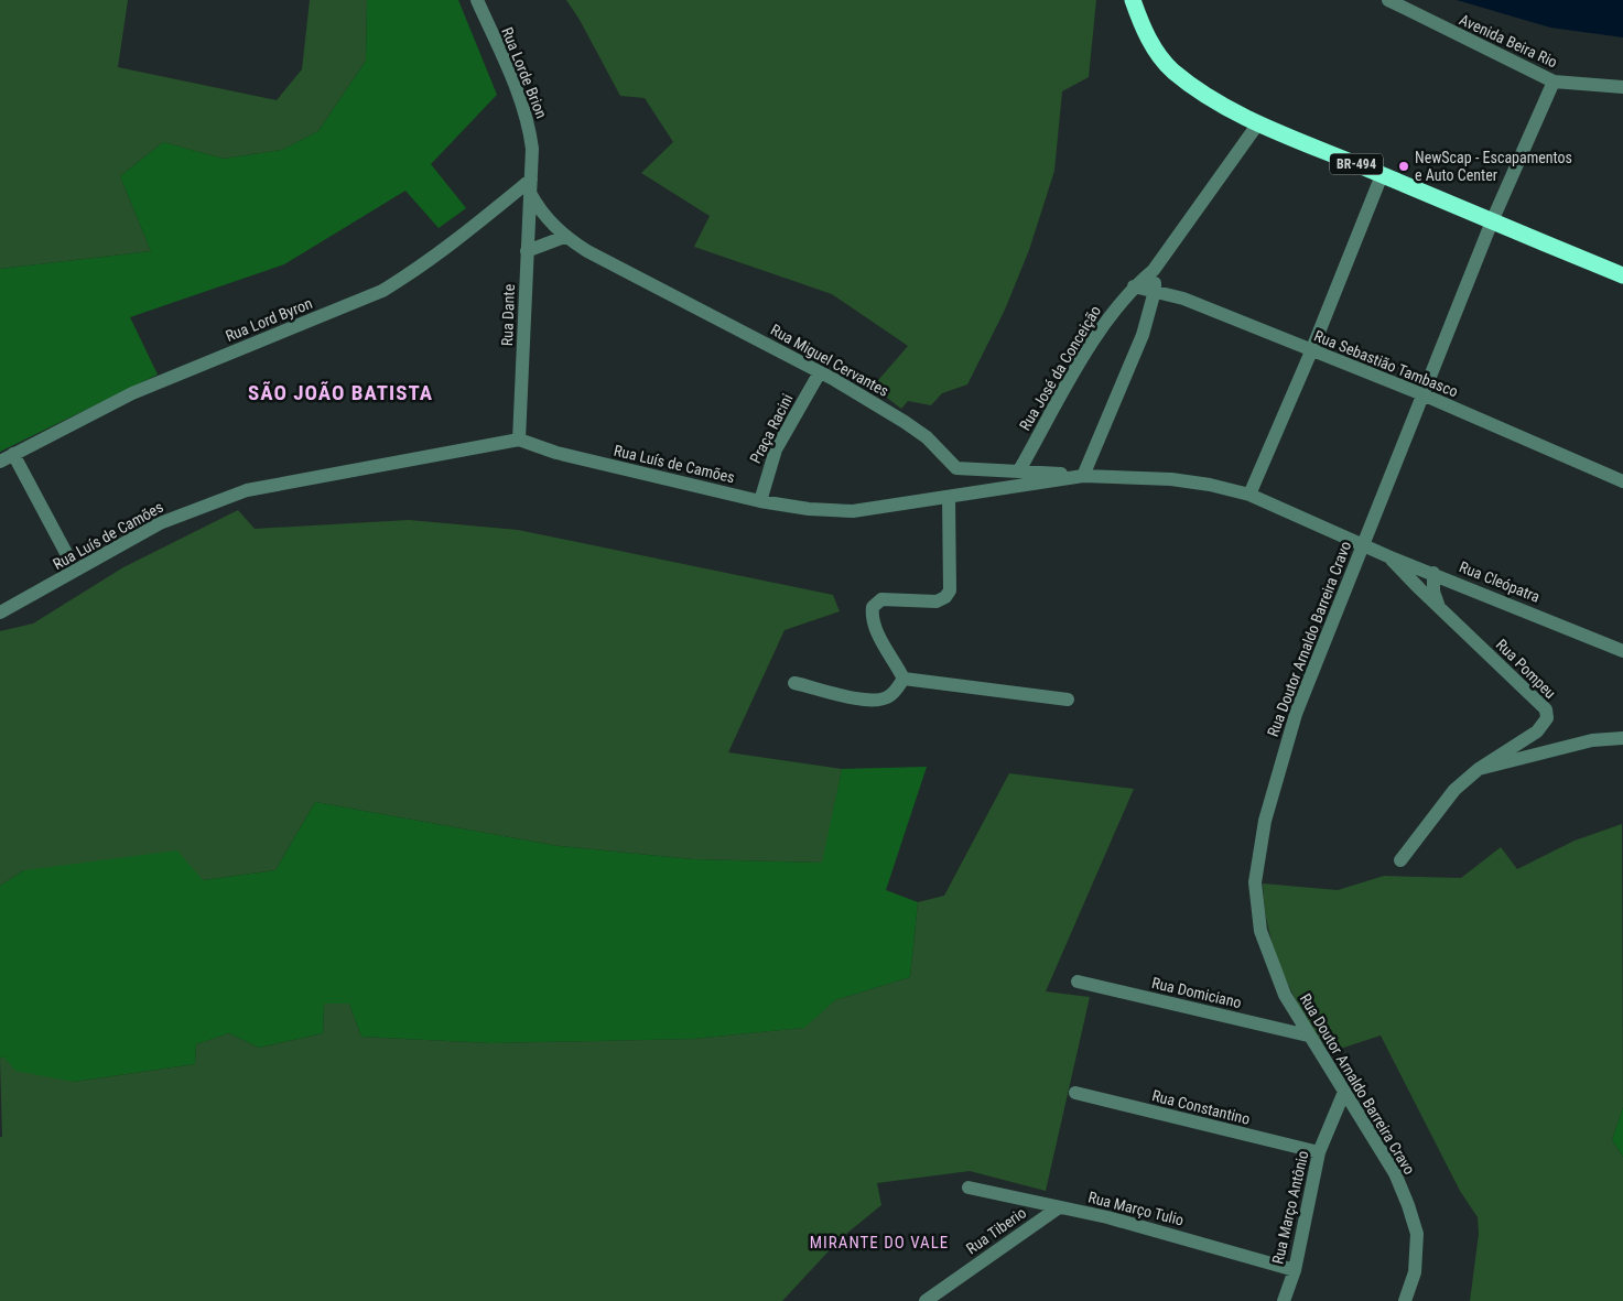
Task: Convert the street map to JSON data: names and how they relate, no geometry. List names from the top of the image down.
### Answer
{
  "streets": {
    "highway": ["BR-494"],
    "street": [
      "Avenida Beira Rio",
      "Rua Lorde Brion",
      "Rua Dante",
      "Rua Lord Byron",
      "Rua Miguel Cervantes",
      "Rua Sebastião Tambasco",
      "Rua José da Conceição",
      "Praça Racini",
      "Rua Luís de Camões",
      "Rua Cleópatra",
      "Rua Doutor Arnaldo Barreira Cravo",
      "Rua Pompeu",
      "Rua Domiciano",
      "Rua Constantino",
      "Rua Março Antônio",
      "Rua Março Tulio",
      "Rua Tiberio"
    ]
  },
  "crossings": [
    ["Avenida Beira Rio", "Rua Doutor Arnaldo Barreira Cravo"],
    ["Rua Lorde Brion", "Rua Dante"],
    ["Rua Lorde Brion", "Rua Lord Byron"],
    ["Rua Lorde Brion", "Rua Miguel Cervantes"],
    ["BR-494", "Rua José da Conceição"],
    ["BR-494", "Rua Doutor Arnaldo Barreira Cravo"],
    ["Rua Dante", "Rua Lord Byron"],
    ["Rua Dante", "Rua Miguel Cervantes"],
    ["Rua Dante", "Rua Luís de Camões"],
    ["Rua Lord Byron", "Rua Miguel Cervantes"],
    ["Rua Miguel Cervantes", "Rua José da Conceição"],
    ["Rua Miguel Cervantes", "Praça Racini"],
    ["Rua Miguel Cervantes", "Rua Luís de Camões"],
    ["Rua Sebastião Tambasco", "Rua José da Conceição"],
    ["Rua Sebastião Tambasco", "Rua Doutor Arnaldo Barreira Cravo"],
    ["Praça Racini", "Rua Luís de Camões"],
    ["Rua Luís de Camões", "Rua Cleópatra"],
    ["Rua Luís de Camões", "Rua Doutor Arnaldo Barreira Cravo"],
    ["Rua Cleópatra", "Rua Doutor Arnaldo Barreira Cravo"],
    ["Rua Cleópatra", "Rua Pompeu"],
    ["Rua Doutor Arnaldo Barreira Cravo", "Rua Domiciano"],
    ["Rua Doutor Arnaldo Barreira Cravo", "Rua Março Antônio"],
    ["Rua Constantino", "Rua Março Antônio"],
    ["Rua Março Antônio", "Rua Março Tulio"],
    ["Rua Março Tulio", "Rua Tiberio"]
  ],
  "districts": ["SÃO JOÃO BATISTA", "MIRANTE DO VALE"],
  "places": ["NewScap - Escapamentos e Auto Center"]
}
